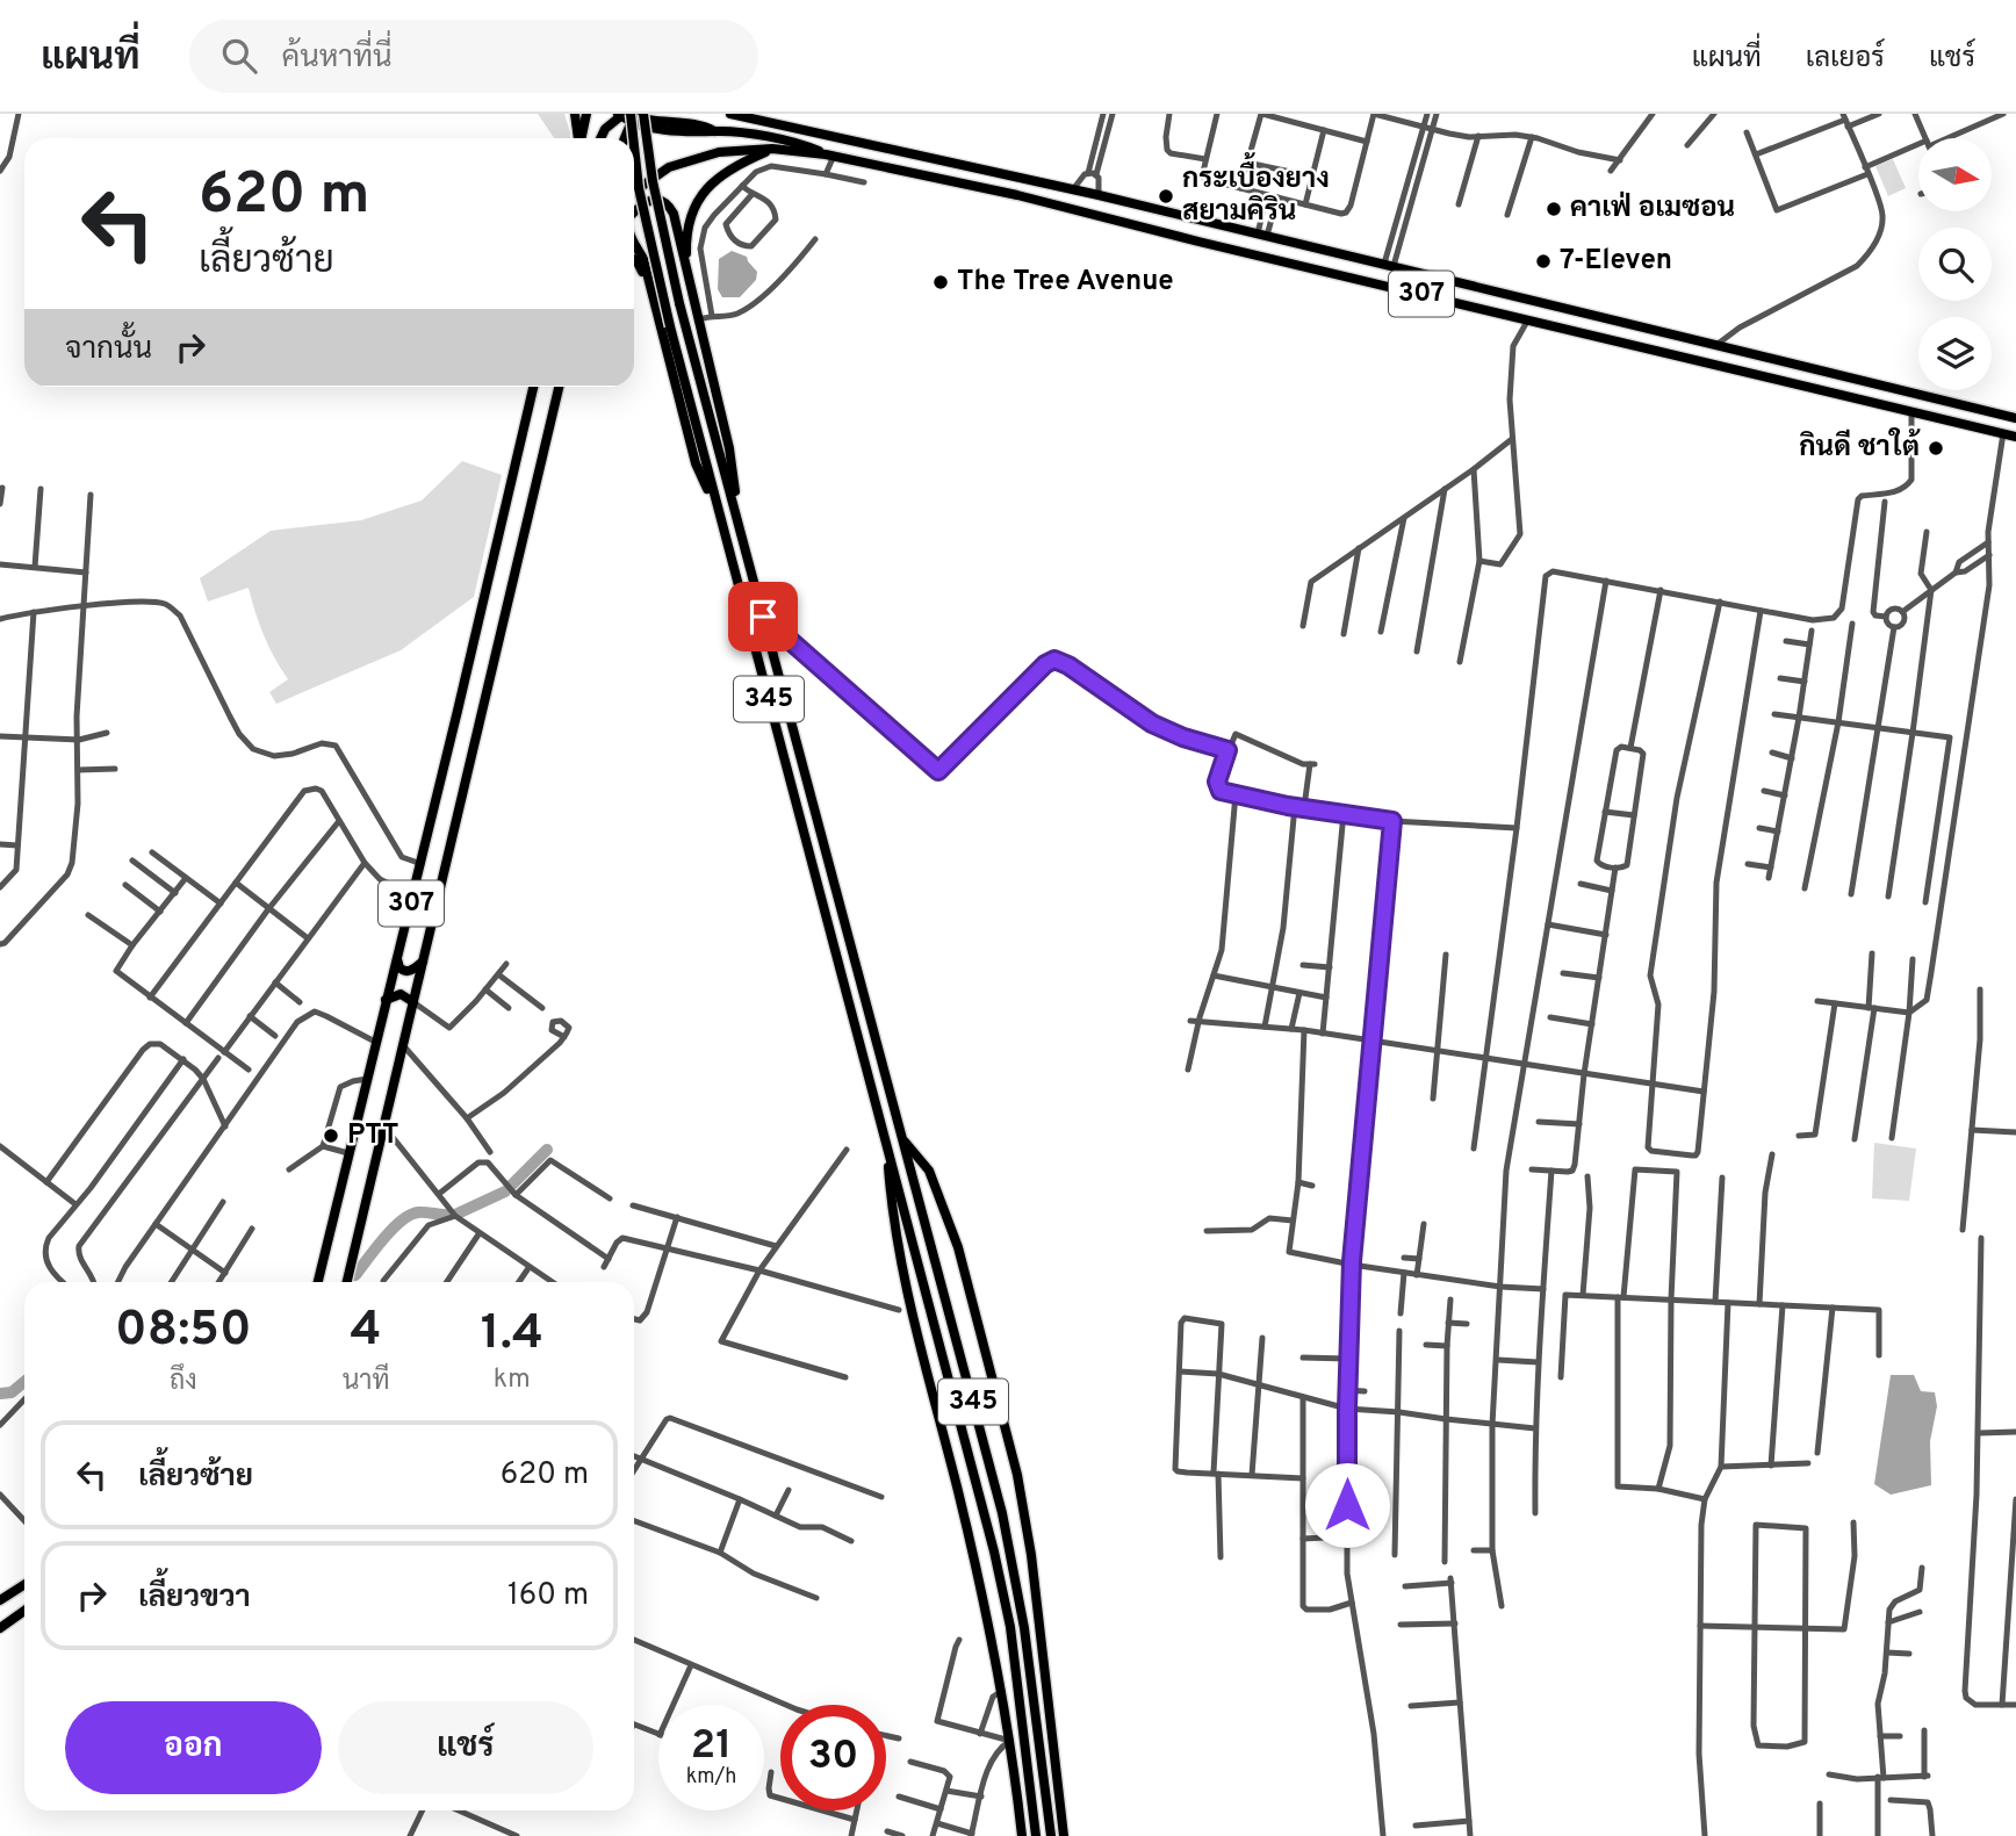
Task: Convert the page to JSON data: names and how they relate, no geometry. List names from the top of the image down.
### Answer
{
  "streets": {
    "main road": ["307", "345"]
  },
  "crossings": [
    ["307", "345"]
  ],
  "places": [
    "กระเบื้องยาง สยามคิริน",
    "คาเฟ่ อเมซอน",
    "7-Eleven",
    "The Tree Avenue",
    "กินดี ชาใต้",
    "PTT"
  ],
  "north": "right",
  "page": {
    "header": "แผนที่",
    "search": "ค้นหาที่นี่",
    "nav": ["แผนที่", "เลเยอร์", "แชร์"],
    "turn": ["620 m", "เลี้ยวซ้าย"],
    "then": "จากนั้น",
    "eta": [
      "08:50",
      "ถึง",
      "4",
      "นาที",
      "1.4",
      "km"
    ],
    "list": [
      {
        "name": "เลี้ยวซ้าย",
        "value": "620 m"
      },
      {
        "name": "เลี้ยวขวา",
        "value": "160 m"
      }
    ],
    "buttons": ["ออก", "แชร์"],
    "speed": "21 km/h",
    "limit": "30"
  }
}
